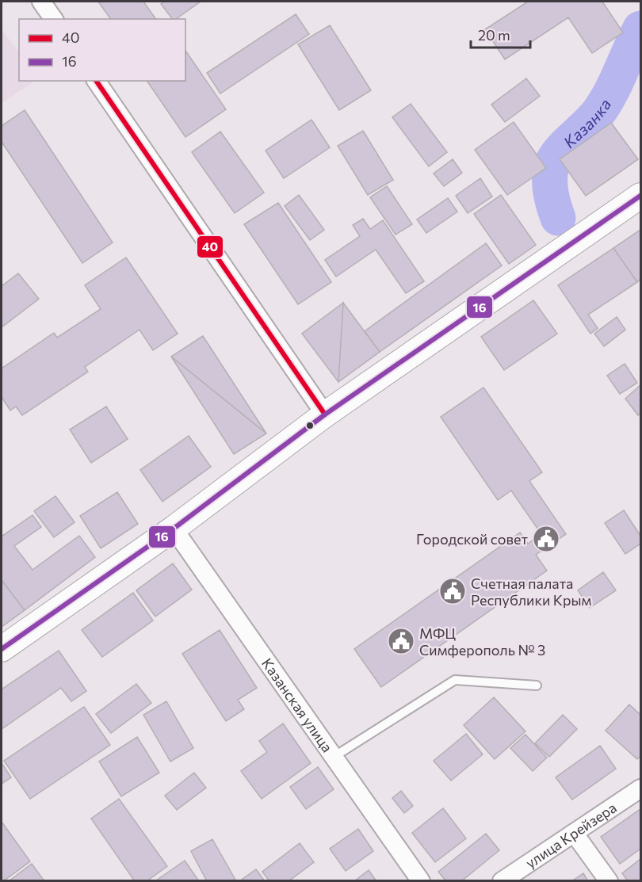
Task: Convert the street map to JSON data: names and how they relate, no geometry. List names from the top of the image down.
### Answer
{
  "streets": {
    "street": ["Казанская улица", "улица Крейзера"]
  },
  "water": ["Казанка"],
  "places": {
    "public building": ["Городской совет", "Счетная палата Республики Крым", "МФЦ Симферополь № 3"]
  },
  "lines": ["transit line 40", "transit line 16"],
  "legend": ["40", "16"],
  "scale_bar": "20 m"
}
